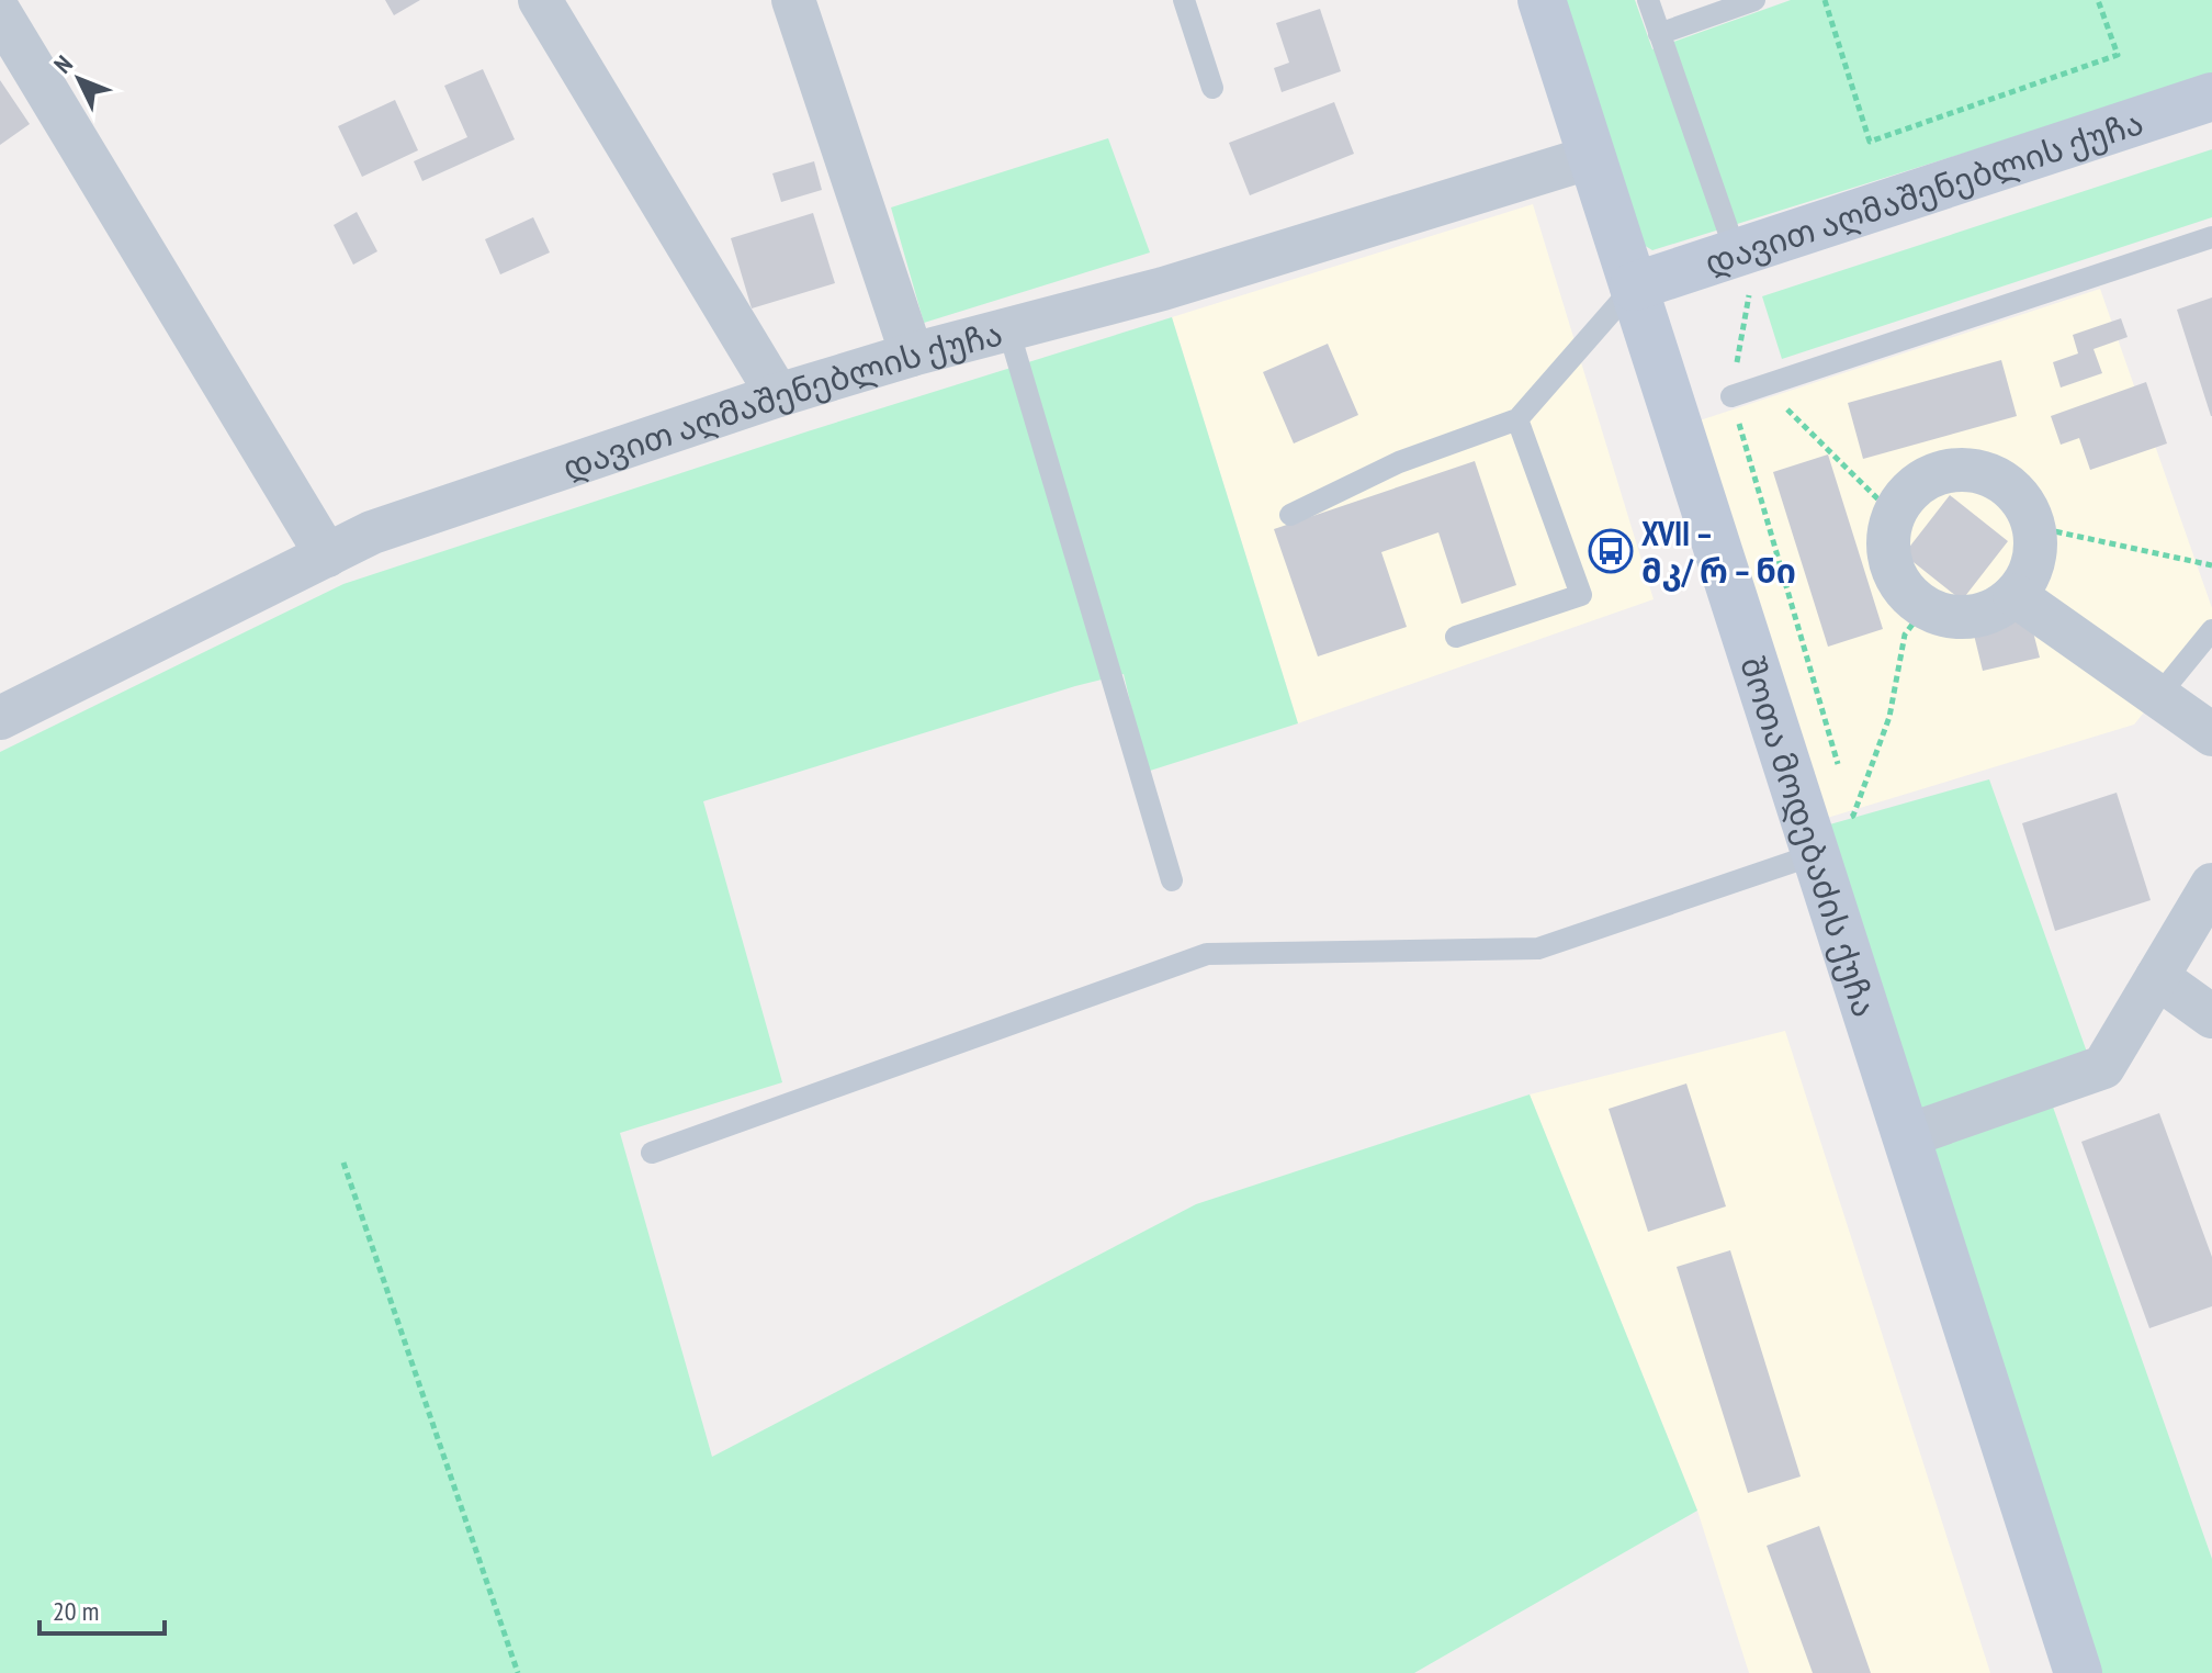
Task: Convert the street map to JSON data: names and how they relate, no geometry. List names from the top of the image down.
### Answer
{
  "streets": {
    "main road": ["დავით აღმაშენებლის ქუჩა", "შოთა მოდებაძის ქუჩა"]
  },
  "crossings": [
    ["დავით აღმაშენებლის ქუჩა", "შოთა მოდებაძის ქუჩა"]
  ],
  "places": {
    "bus stop": ["XVII – მკ/ რ – ნი"]
  },
  "scale_bar": "20 m",
  "north": "top left"
}
